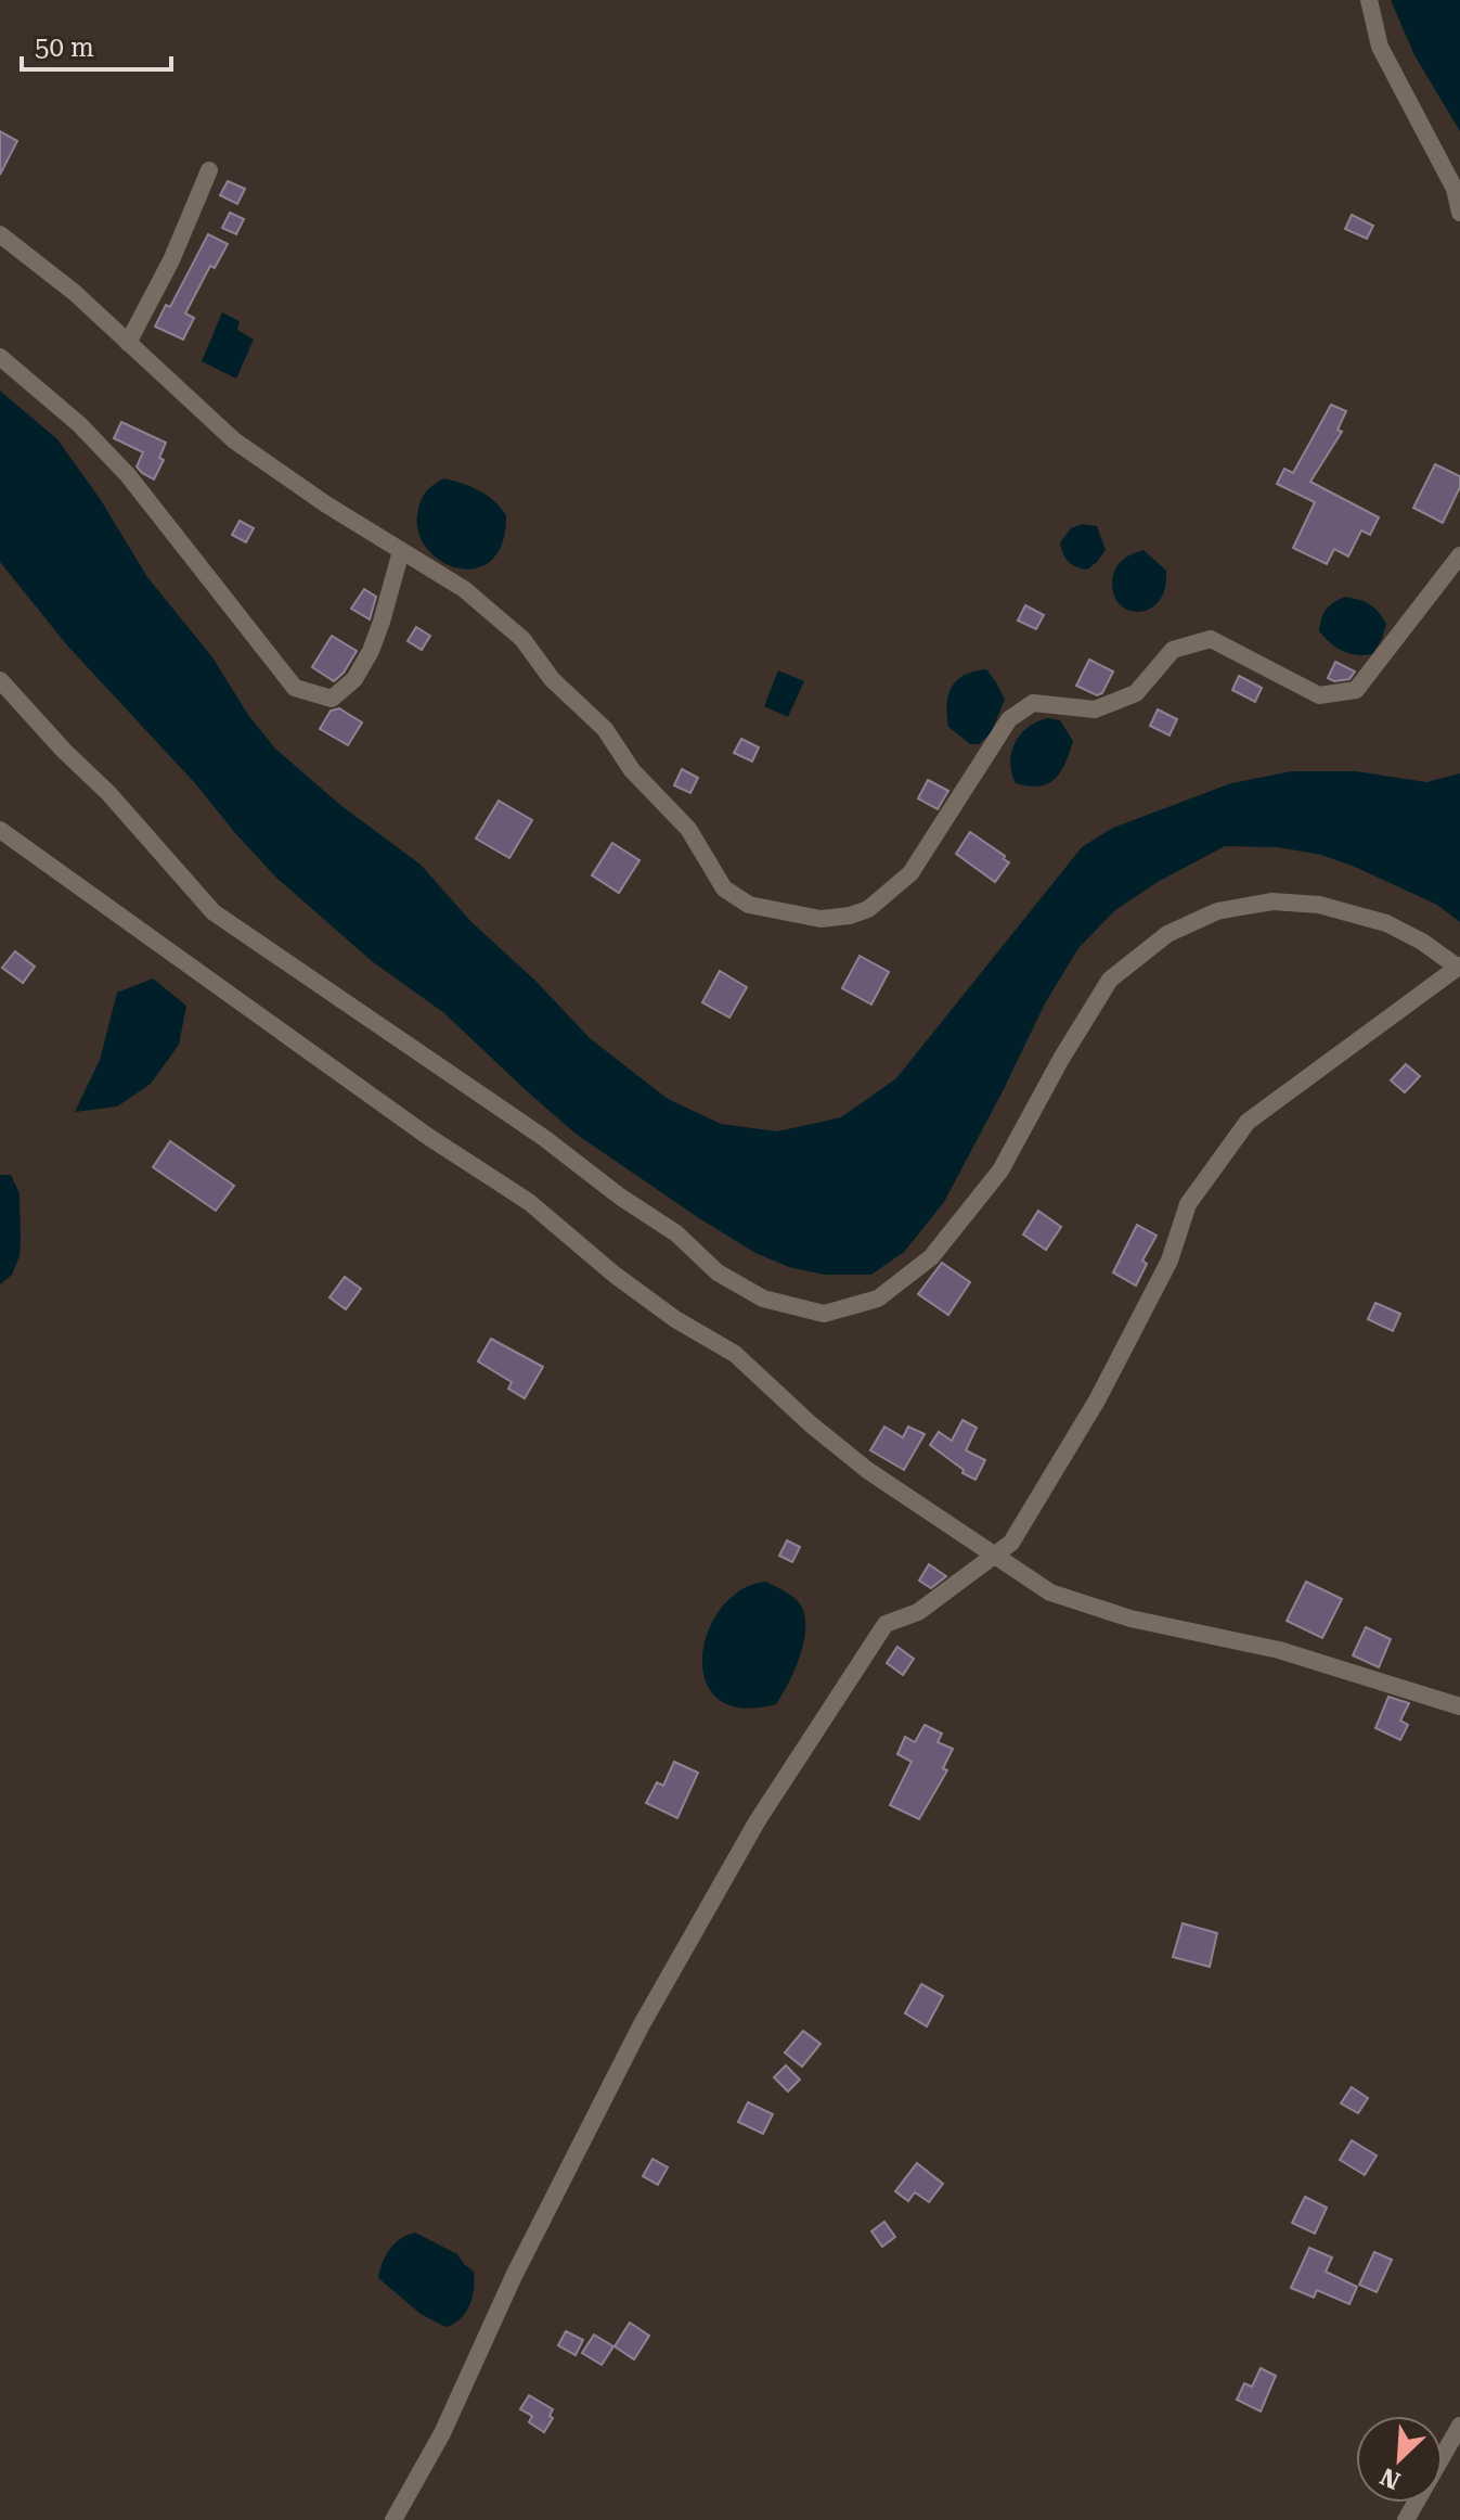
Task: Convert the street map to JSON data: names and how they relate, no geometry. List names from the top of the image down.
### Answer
{
  "scale_bar": "50 m",
  "north": "bottom left"
}
